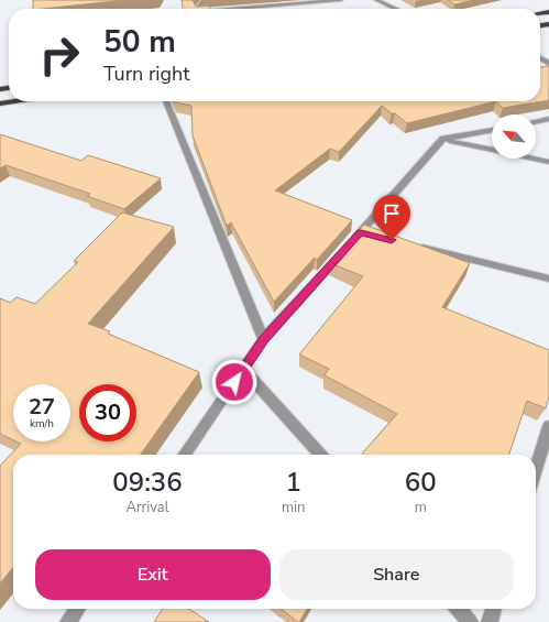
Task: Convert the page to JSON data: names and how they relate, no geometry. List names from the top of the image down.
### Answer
{
  "north": "top left",
  "page": {
    "turn": ["50 m", "Turn right"],
    "speed": "27 km/h",
    "limit": "30",
    "eta": [
      "09:36",
      "Arrival",
      "1",
      "min",
      "60",
      "m"
    ],
    "buttons": ["Exit", "Share"]
  }
}
